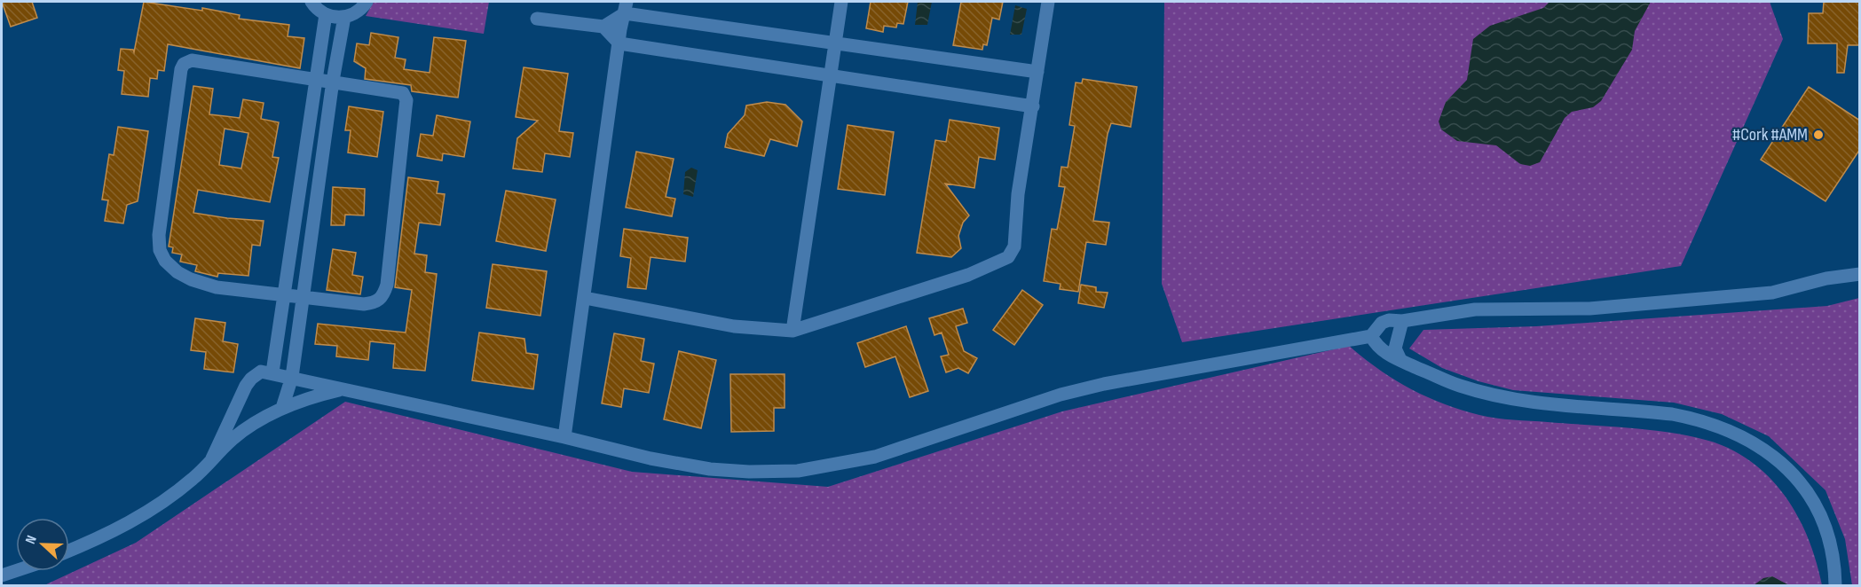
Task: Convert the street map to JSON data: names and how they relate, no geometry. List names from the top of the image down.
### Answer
{
  "places": ["#Cork #AMM"],
  "north": "left"
}
